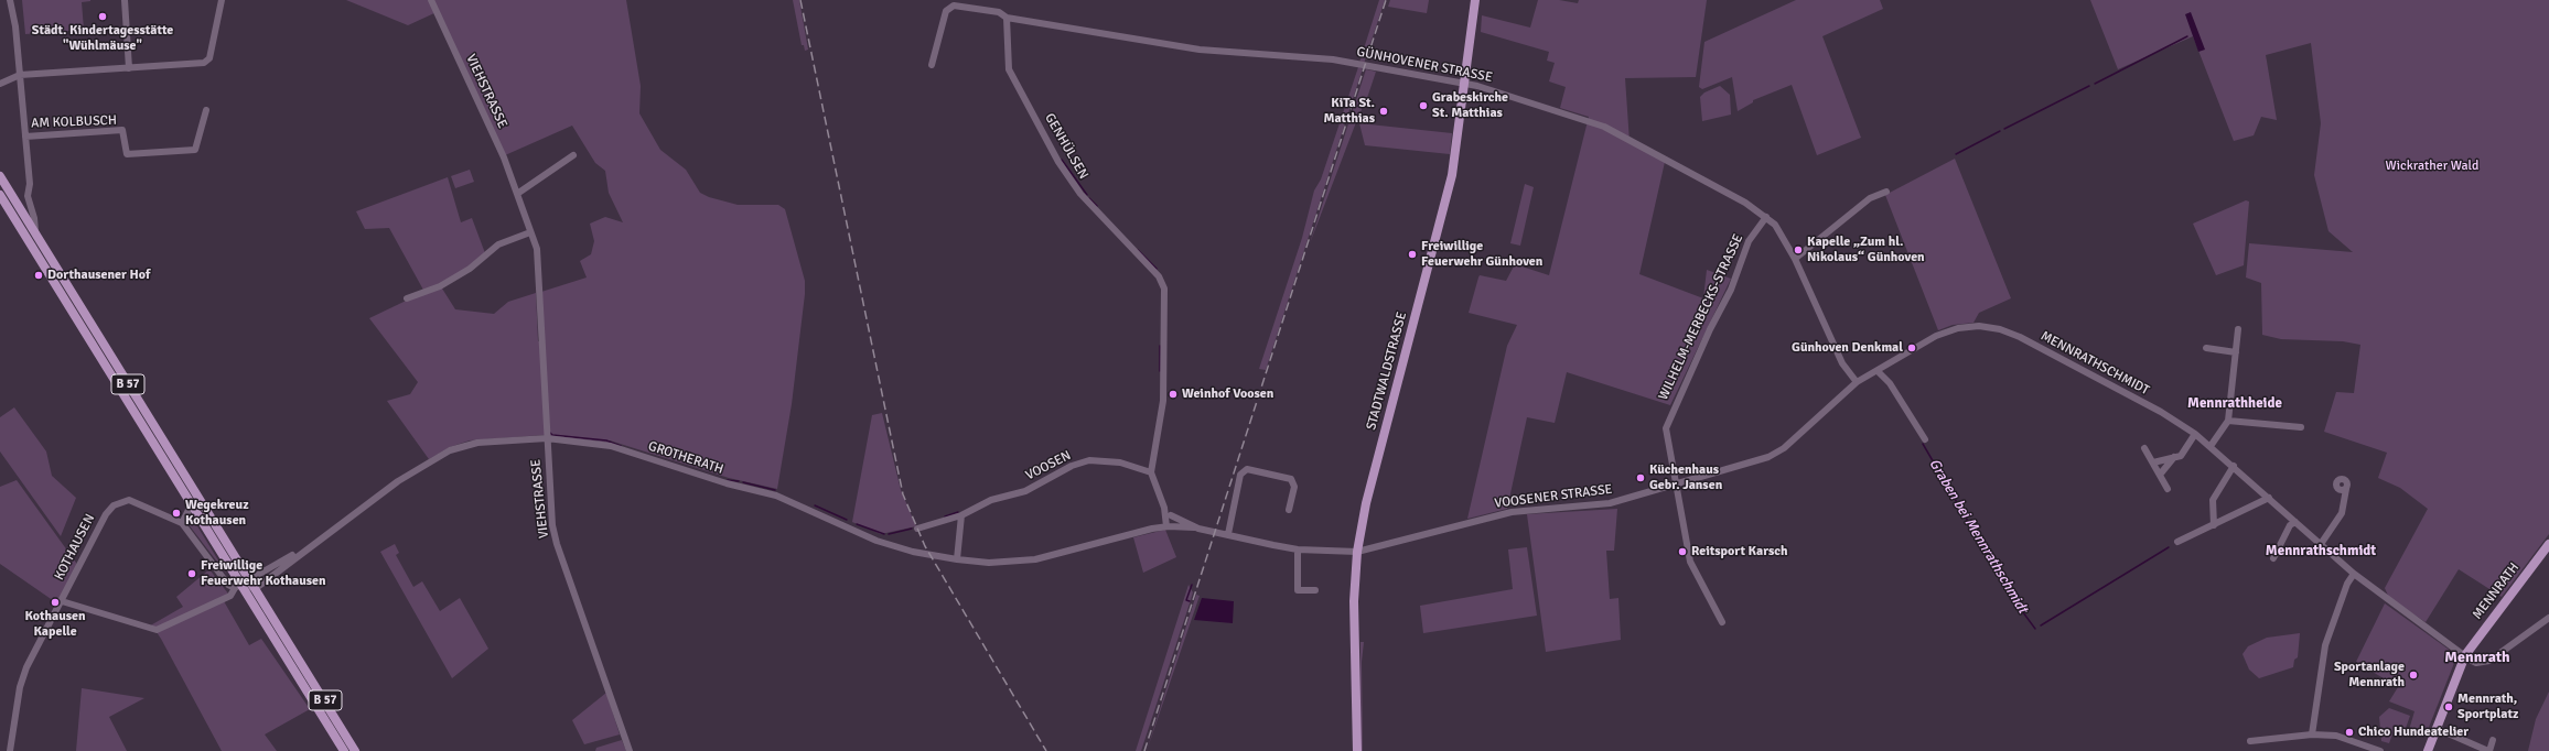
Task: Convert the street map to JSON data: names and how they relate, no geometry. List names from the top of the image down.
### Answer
{
  "streets": {
    "main road": ["STADTWALDSTRASSE", "B 57", "MENNRATH"],
    "street": [
      "GÜNHOVENER STRASSE",
      "VIEHSTRASSE",
      "AM KOLBUSCH",
      "GENHÜLSEN",
      "WILHELM-MERBECKS-STRASSE",
      "MENNRATHSCHMIDT",
      "GROTHERATH",
      "VOOSEN",
      "VOOSENER STRASSE",
      "KOTHAUSEN"
    ]
  },
  "crossings": [
    ["GÜNHOVENER STRASSE", "GENHÜLSEN"],
    ["GÜNHOVENER STRASSE", "WILHELM-MERBECKS-STRASSE"],
    ["GÜNHOVENER STRASSE", "STADTWALDSTRASSE"],
    ["GÜNHOVENER STRASSE", "VOOSENER STRASSE"],
    ["VIEHSTRASSE", "GROTHERATH"],
    ["GENHÜLSEN", "VOOSEN"],
    ["WILHELM-MERBECKS-STRASSE", "VOOSENER STRASSE"],
    ["MENNRATHSCHMIDT", "VOOSENER STRASSE"],
    ["MENNRATHSCHMIDT", "MENNRATH"],
    ["STADTWALDSTRASSE", "VOOSENER STRASSE"],
    ["B 57", "GROTHERATH"],
    ["B 57", "KOTHAUSEN"],
    ["GROTHERATH", "KOTHAUSEN"]
  ],
  "districts": ["Mennrathheide", "Mennrathschmidt", "Mennrath"],
  "water": ["Graben bei Mennrathschmidt"],
  "parks": ["Wickrather Wald"],
  "places": [
    "Städt. Kindertagesstätte \"Wühlmäuse\"",
    "Grabeskirche St. Matthias",
    "KiTa St. Matthias",
    "Kapelle „Zum hl. Nikolaus“ Günhoven",
    "Freiwillige Feuerwehr Günhoven",
    "Dorthausener Hof",
    "Günhoven Denkmal",
    "Weinhof Voosen",
    "Küchenhaus Gebr. Jansen",
    "Wegekreuz Kothausen",
    "Reitsport Karsch",
    "Freiwillige Feuerwehr Kothausen",
    "Kothausen Kapelle",
    "Sportanlage Mennrath",
    "Mennrath, Sportplatz",
    "Chico Hundeatelier"
  ]
}
